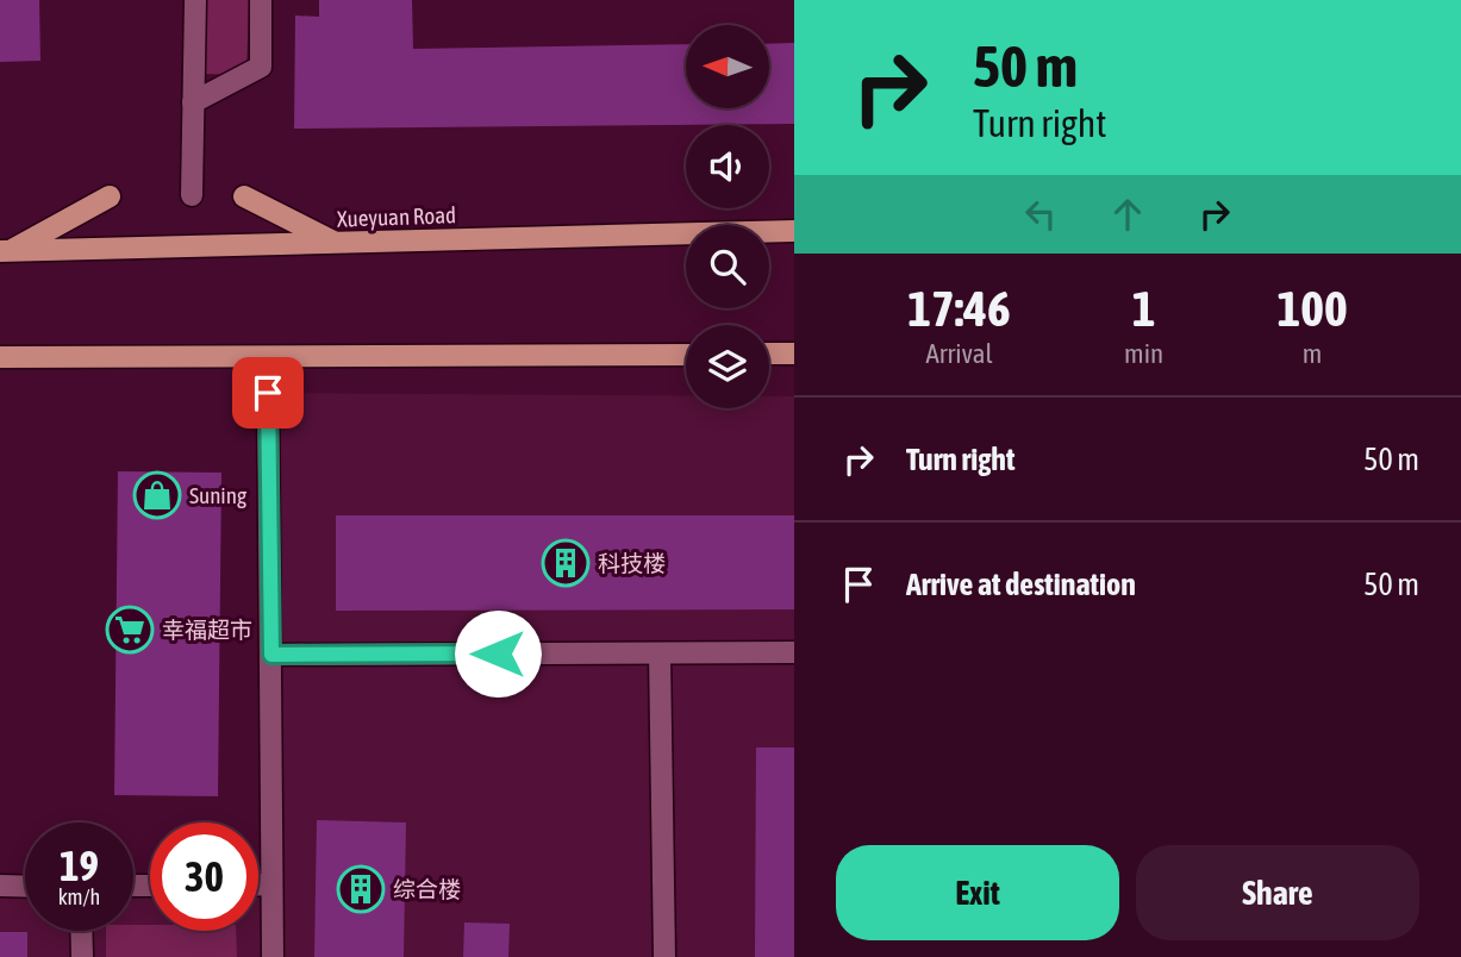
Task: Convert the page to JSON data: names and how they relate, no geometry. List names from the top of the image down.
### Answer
{
  "streets": {
    "main road": ["Xueyuan Road"]
  },
  "places": {
    "shop": ["Suning"],
    "building": ["科技楼", "综合楼"],
    "supermarket": ["幸福超市"]
  },
  "north": "left",
  "page": {
    "turn": ["50 m", "Turn right"],
    "eta": [
      "17:46",
      "Arrival",
      "1",
      "min",
      "100",
      "m"
    ],
    "list": [
      {
        "name": "Turn right",
        "value": "50 m"
      },
      {
        "name": "Arrive at destination",
        "value": "50 m"
      }
    ],
    "speed": "19 km/h",
    "limit": "30",
    "buttons": ["Exit", "Share"]
  }
}
